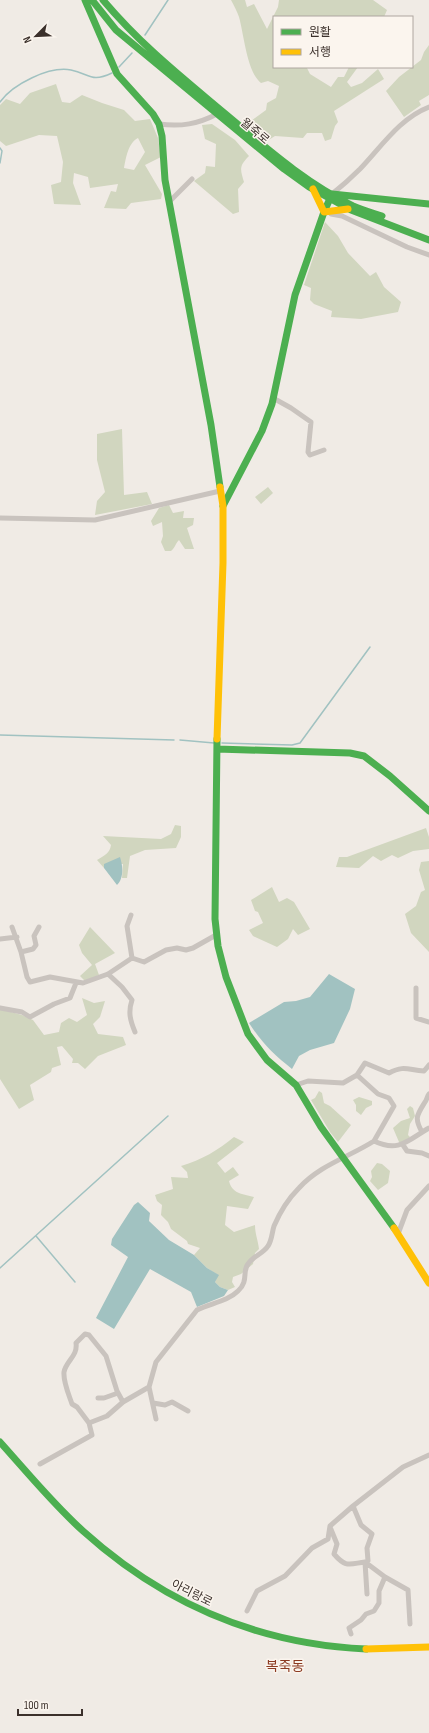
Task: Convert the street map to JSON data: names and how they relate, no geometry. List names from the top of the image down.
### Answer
{
  "streets": {
    "main road": ["월죽로", "아리랑로"]
  },
  "districts": ["복죽동"],
  "legend": ["원활", "서행"],
  "scale_bar": "100 m",
  "north": "bottom left"
}
